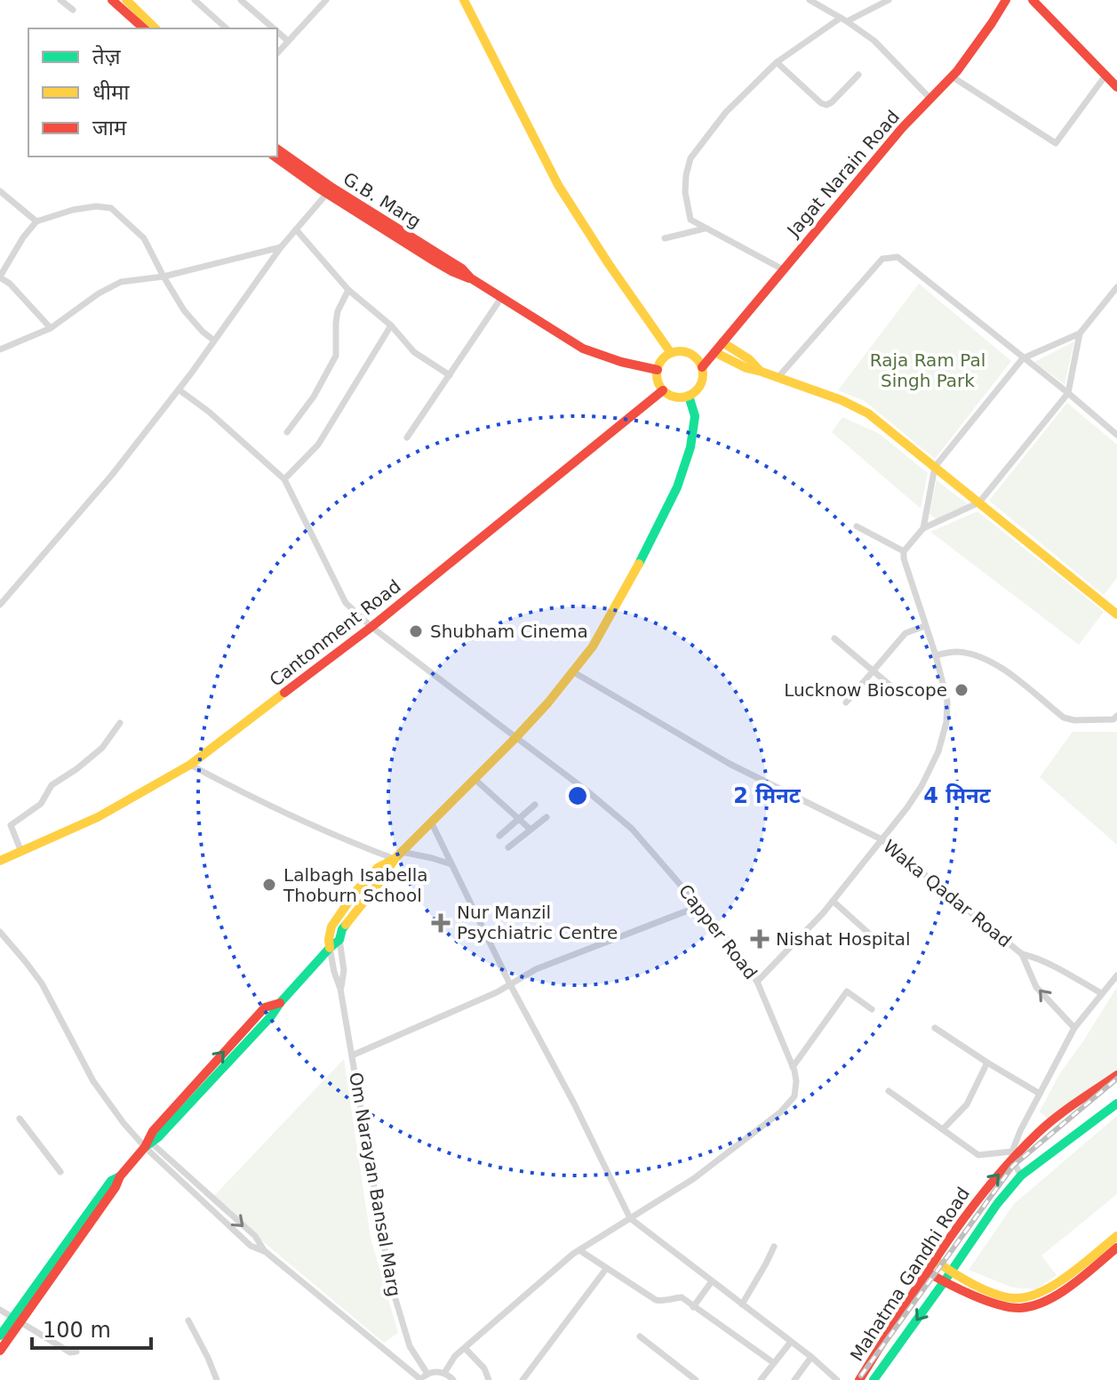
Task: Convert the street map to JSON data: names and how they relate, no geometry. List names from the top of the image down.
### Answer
{
  "streets": {
    "street": [
      "Jagat Narain Road",
      "G.B. Marg",
      "Cantonment Road",
      "Waka Qadar Road",
      "Capper Road",
      "Om Narayan Bansal Marg",
      "Mahatma Gandhi Road"
    ]
  },
  "crossings": [
    ["Jagat Narain Road", "G.B. Marg"],
    ["Jagat Narain Road", "Cantonment Road"],
    ["G.B. Marg", "Cantonment Road"],
    ["Cantonment Road", "Capper Road"]
  ],
  "parks": ["Raja Ram Pal Singh Park"],
  "places": {
    "other": ["Shubham Cinema", "Lucknow Bioscope", "Lalbagh Isabella Thoburn School"],
    "health": ["Nur Manzil Psychiatric Centre", "Nishat Hospital"]
  },
  "legend": ["तेज़", "धीमा", "जाम"],
  "scale_bar": "100 m",
  "rings": ["2 मिनट", "4 मिनट"]
}
